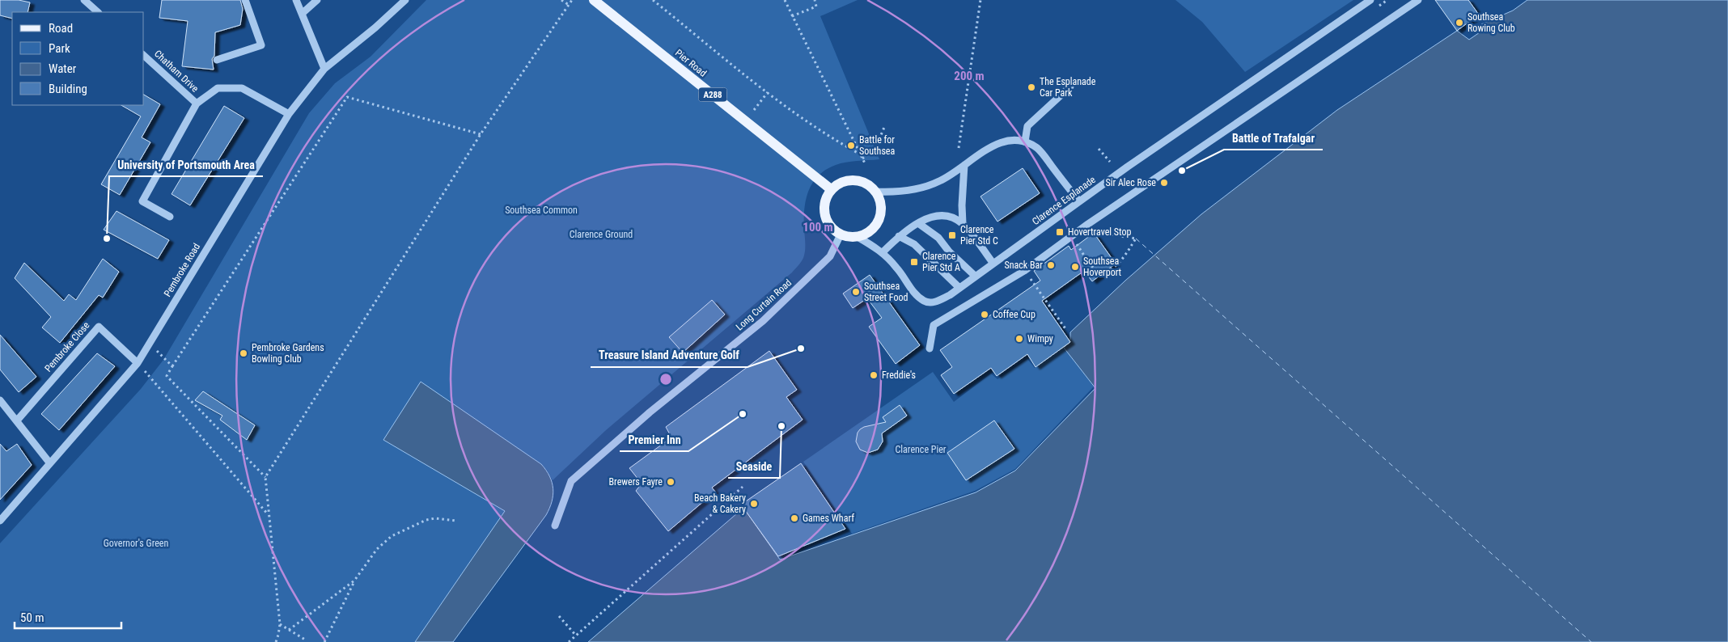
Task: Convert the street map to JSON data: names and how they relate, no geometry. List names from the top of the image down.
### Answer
{
  "streets": {
    "main road": ["Pier Road", "A288"],
    "street": [
      "Chatham Drive",
      "Clarence Esplanade",
      "Pembroke Road",
      "Long Curtain Road",
      "Pembroke Close"
    ]
  },
  "crossings": [
    ["Pier Road", "Clarence Esplanade"],
    ["Pier Road", "Long Curtain Road"],
    ["Chatham Drive", "Pembroke Road"],
    ["Clarence Esplanade", "Long Curtain Road"],
    ["Pembroke Road", "Pembroke Close"]
  ],
  "parks": [
    "Southsea Common",
    "Clarence Ground",
    "Clarence Pier",
    "Governor's Green"
  ],
  "places": {
    "other": [
      "Southsea Rowing Club",
      "The Esplanade Car Park",
      "Battle for Southsea",
      "Battle of Trafalgar",
      "Sir Alec Rose",
      "University of Portsmouth Area",
      "Snack Bar",
      "Southsea Hoverport",
      "Southsea Street Food",
      "Coffee Cup",
      "Wimpy",
      "Treasure Island Adventure Golf",
      "Pembroke Gardens Bowling Club",
      "Freddie's",
      "Premier Inn",
      "Seaside",
      "Brewers Fayre",
      "Beach Bakery & Cakery",
      "Games Wharf"
    ],
    "transit": ["Hovertravel Stop", "Clarence Pier Std C", "Clarence Pier Std A"]
  },
  "legend": [
    "Road",
    "Park",
    "Water",
    "Building"
  ],
  "scale_bar": "50 m",
  "rings": ["200 m", "100 m"]
}
